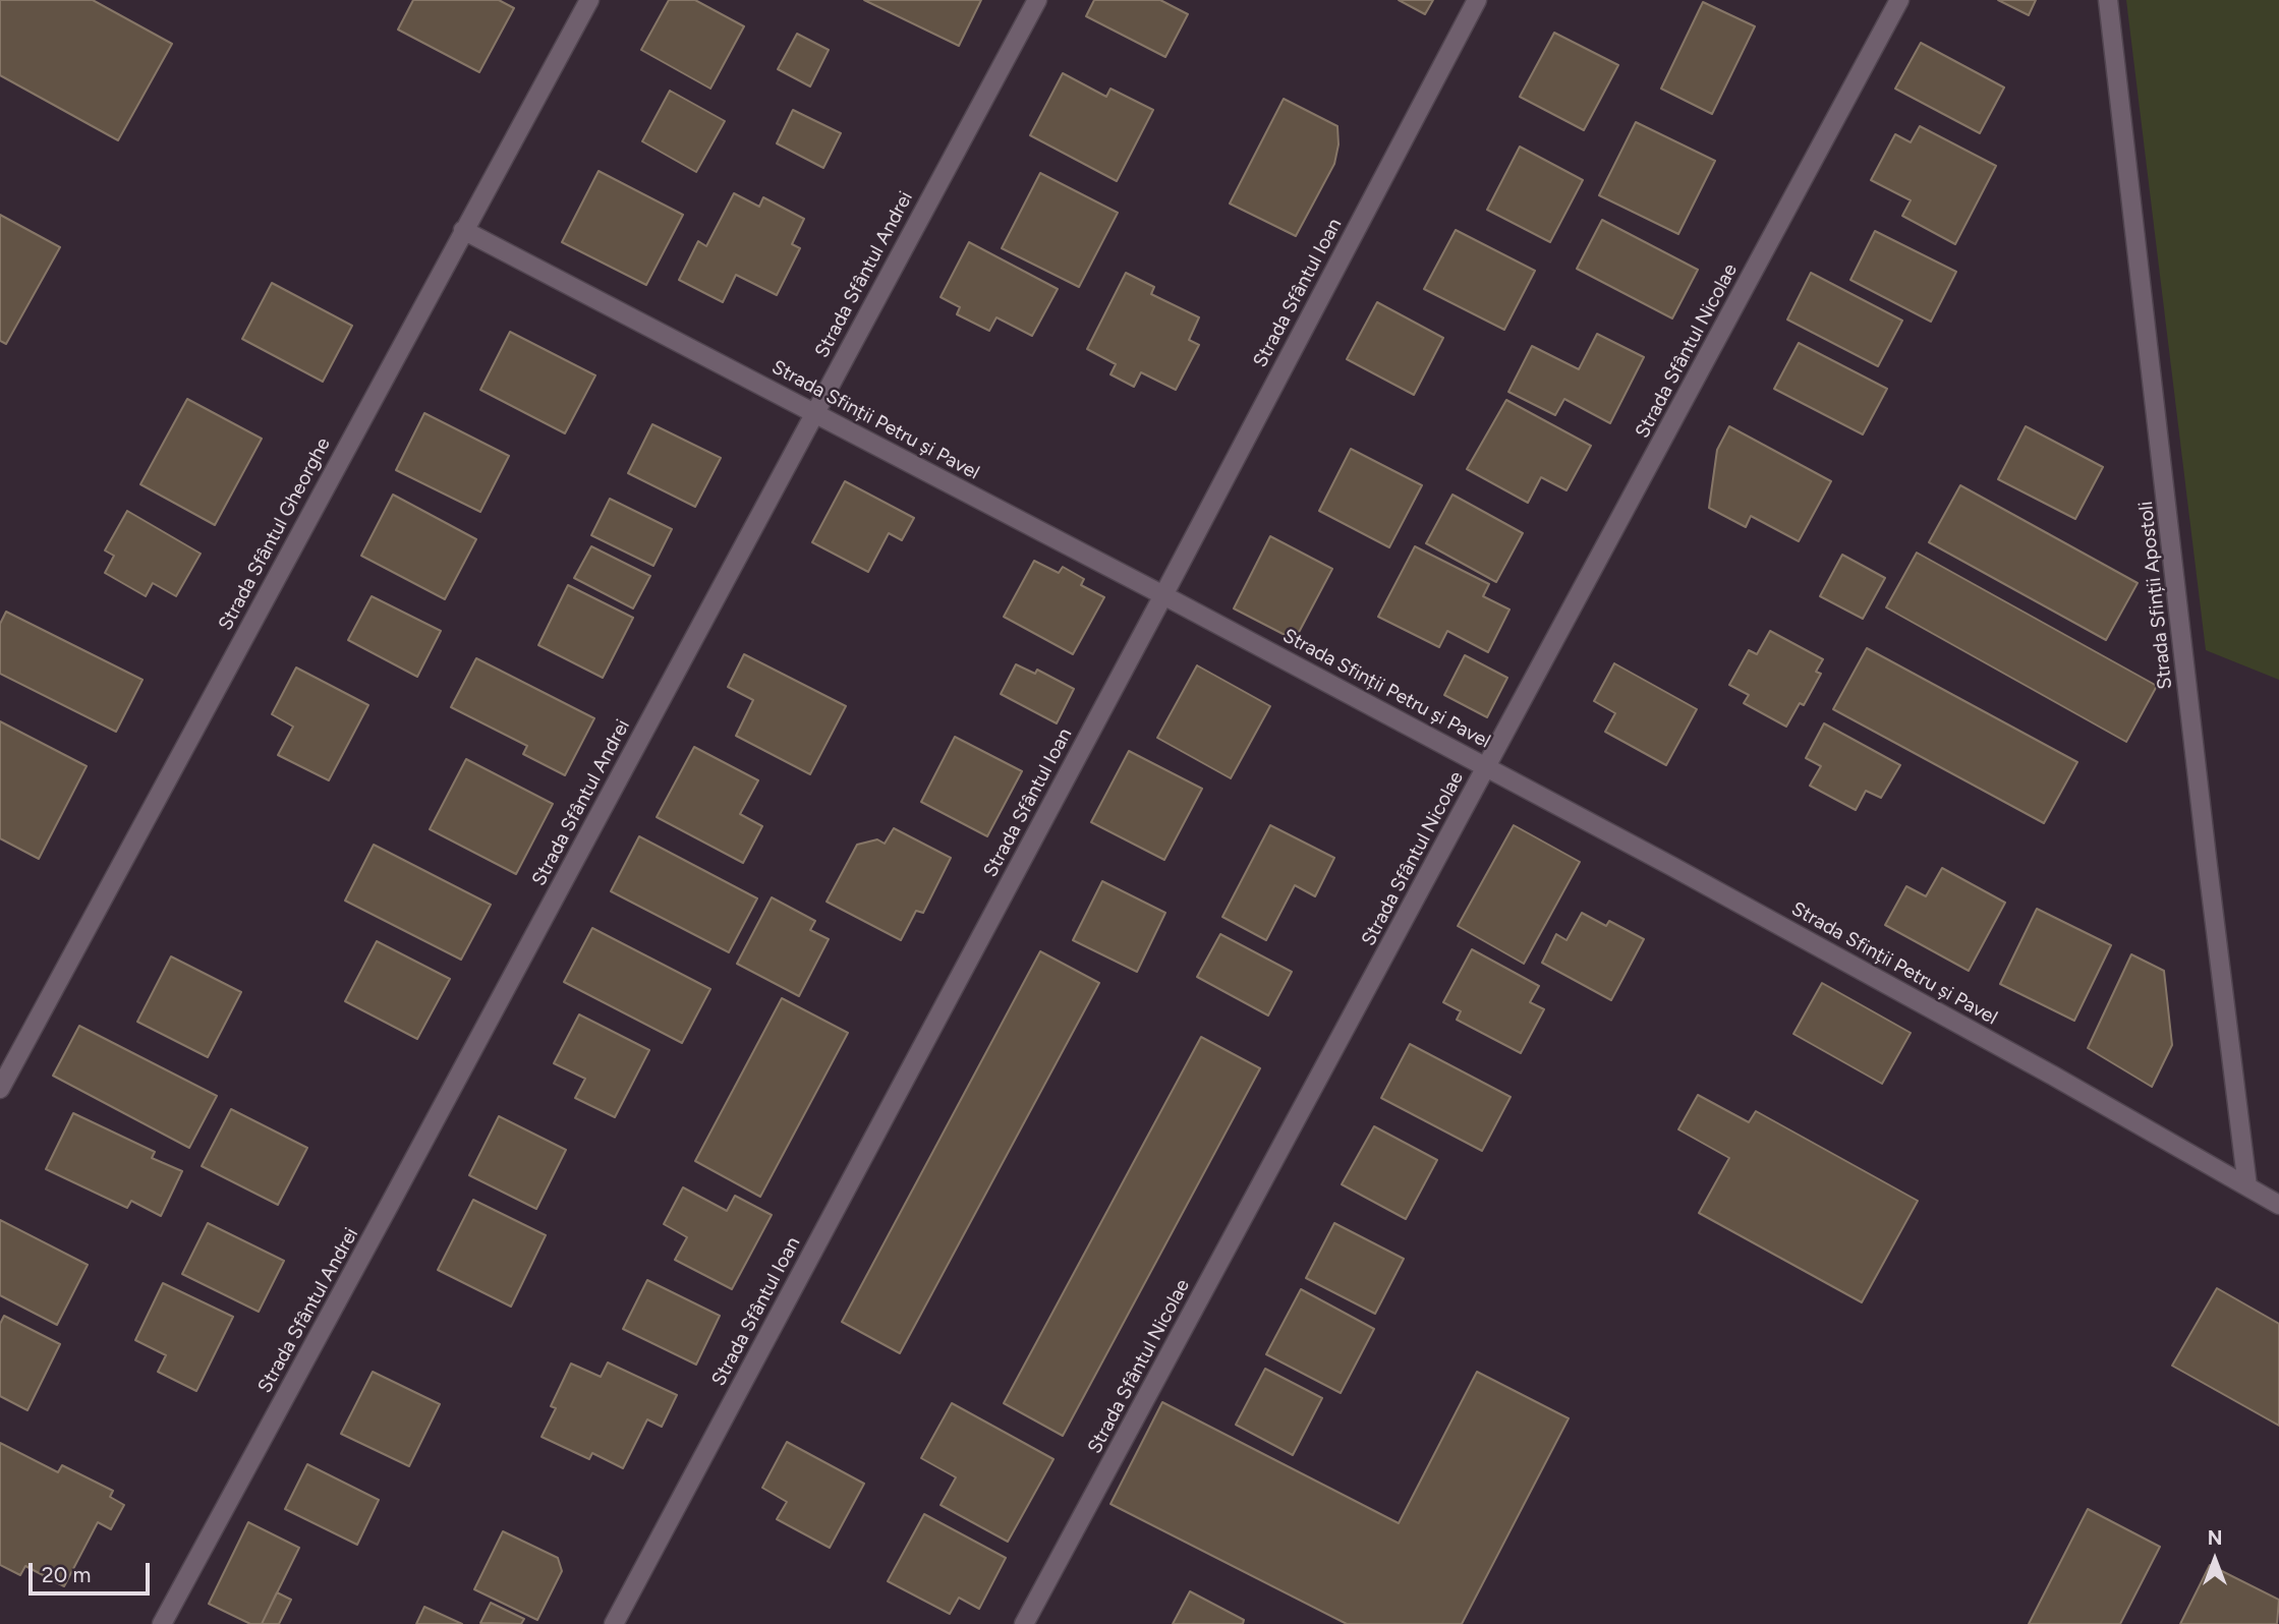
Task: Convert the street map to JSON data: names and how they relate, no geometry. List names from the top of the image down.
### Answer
{
  "streets": {
    "street": [
      "Strada Sfântul Andrei",
      "Strada Sfântul Ioan",
      "Strada Sfântul Nicolae",
      "Strada Sfinții Petru și Pavel",
      "Strada Sfântul Gheorghe",
      "Strada Sfinții Apostoli"
    ]
  },
  "crossings": [
    ["Strada Sfântul Andrei", "Strada Sfinții Petru și Pavel"],
    ["Strada Sfântul Ioan", "Strada Sfinții Petru și Pavel"],
    ["Strada Sfântul Nicolae", "Strada Sfinții Petru și Pavel"],
    ["Strada Sfinții Petru și Pavel", "Strada Sfântul Gheorghe"],
    ["Strada Sfinții Petru și Pavel", "Strada Sfinții Apostoli"]
  ],
  "scale_bar": "20 m",
  "north": "top"
}
